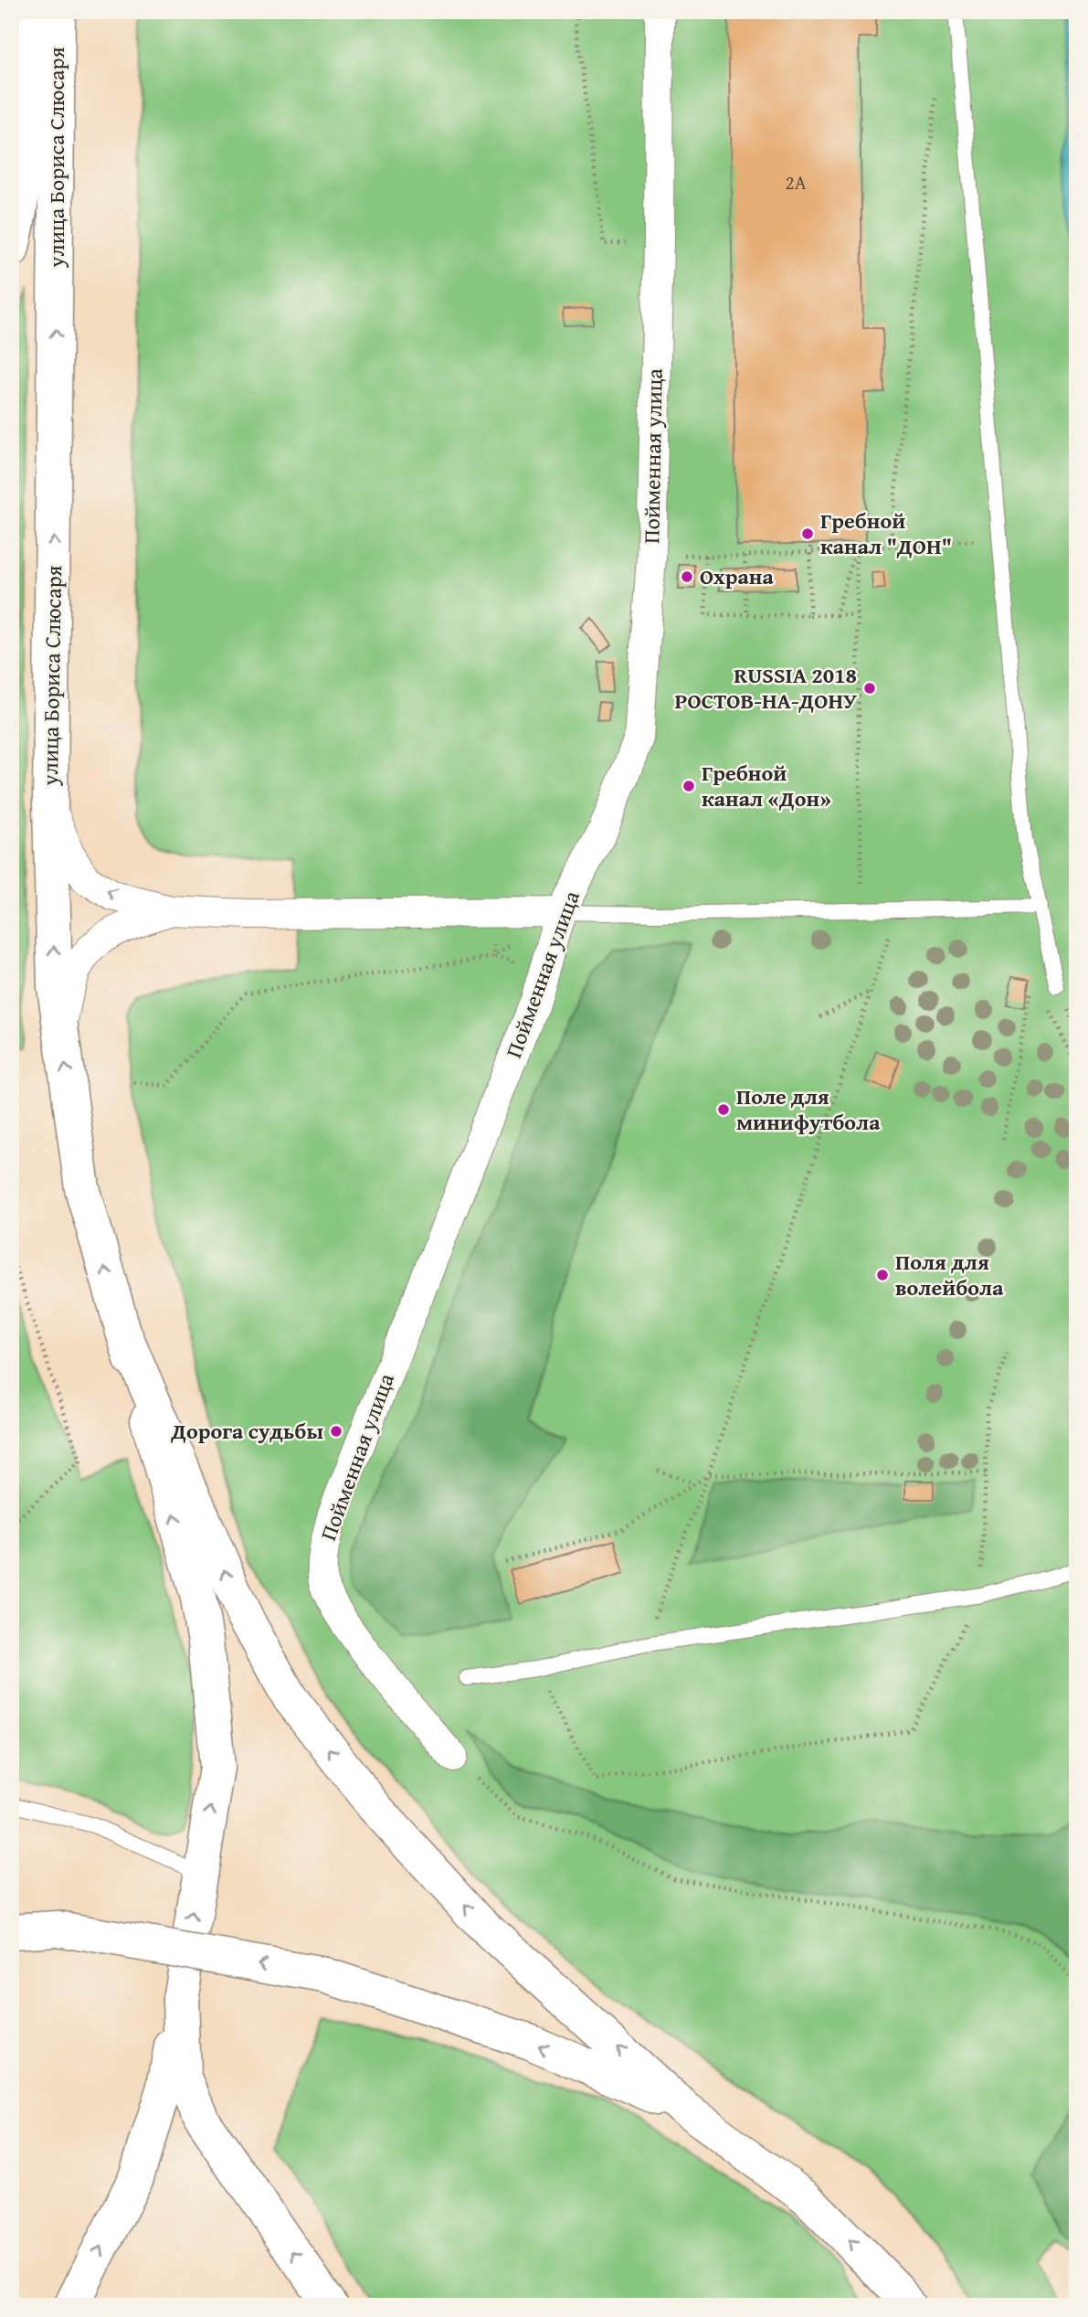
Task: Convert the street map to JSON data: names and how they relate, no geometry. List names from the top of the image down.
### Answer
{
  "streets": {
    "main road": ["улица Бориса Слюсаря"],
    "street": ["Пойменная улица"]
  },
  "one_way": ["улица Бориса Слюсаря"],
  "places": [
    "Гребной канал \"ДОН\"",
    "Охрана",
    "RUSSIA 2018 РОСТОВ-НА-ДОНУ",
    "Гребной канал «Дон»",
    "Поле для минифутбола",
    "Поля для волейбола",
    "Дорога судьбы"
  ],
  "house_numbers": ["2А"]
}
